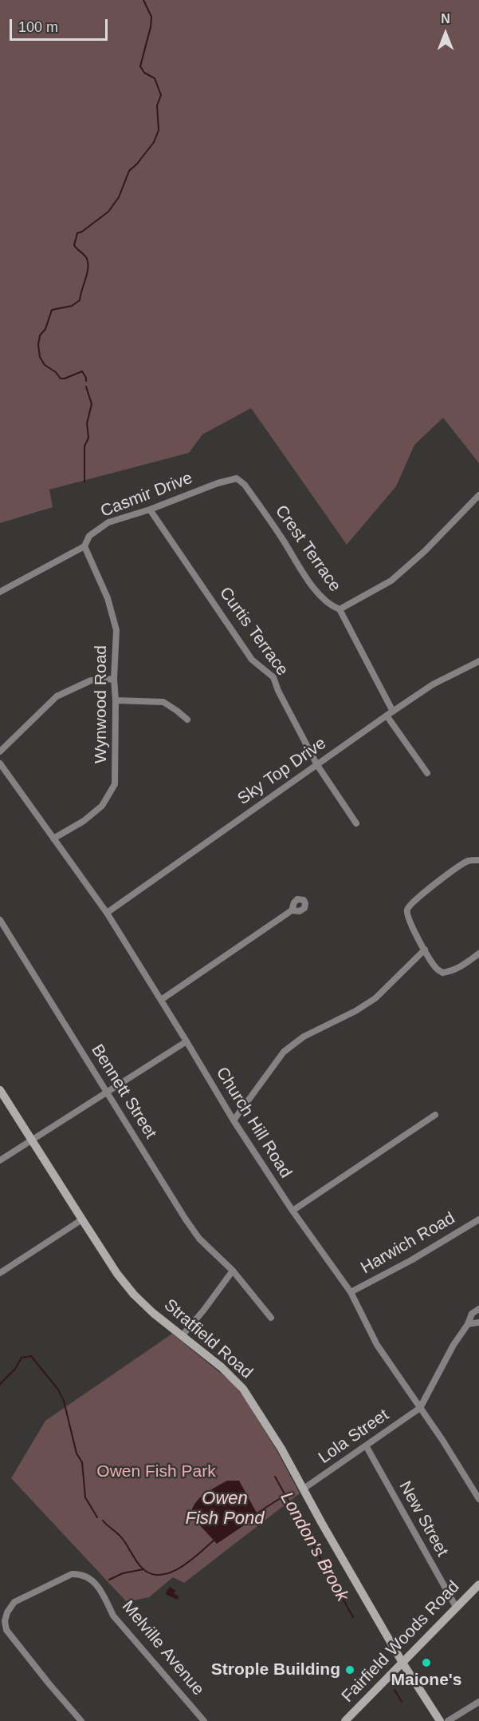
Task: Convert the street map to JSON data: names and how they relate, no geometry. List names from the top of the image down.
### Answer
{
  "streets": {
    "main road": ["Stratfield Road", "Fairfield Woods Road"],
    "street": [
      "Casmir Drive",
      "Crest Terrace",
      "Curtis Terrace",
      "Wynwood Road",
      "Sky Top Drive",
      "Bennett Street",
      "Church Hill Road",
      "Harwich Road",
      "Lola Street",
      "New Street",
      "Melville Avenue"
    ]
  },
  "crossings": [
    ["Casmir Drive", "Crest Terrace"],
    ["Casmir Drive", "Curtis Terrace"],
    ["Casmir Drive", "Wynwood Road"],
    ["Crest Terrace", "Sky Top Drive"],
    ["Curtis Terrace", "Sky Top Drive"],
    ["Wynwood Road", "Church Hill Road"],
    ["Sky Top Drive", "Church Hill Road"],
    ["Church Hill Road", "Harwich Road"],
    ["Church Hill Road", "Lola Street"],
    ["Stratfield Road", "Lola Street"],
    ["Stratfield Road", "Fairfield Woods Road"],
    ["Lola Street", "New Street"],
    ["New Street", "Fairfield Woods Road"]
  ],
  "water": ["Owen Fish Pond", "London's Brook"],
  "parks": ["Owen Fish Park"],
  "places": ["Maione's", "Strople Building"],
  "scale_bar": "100 m",
  "north": "top"
}
